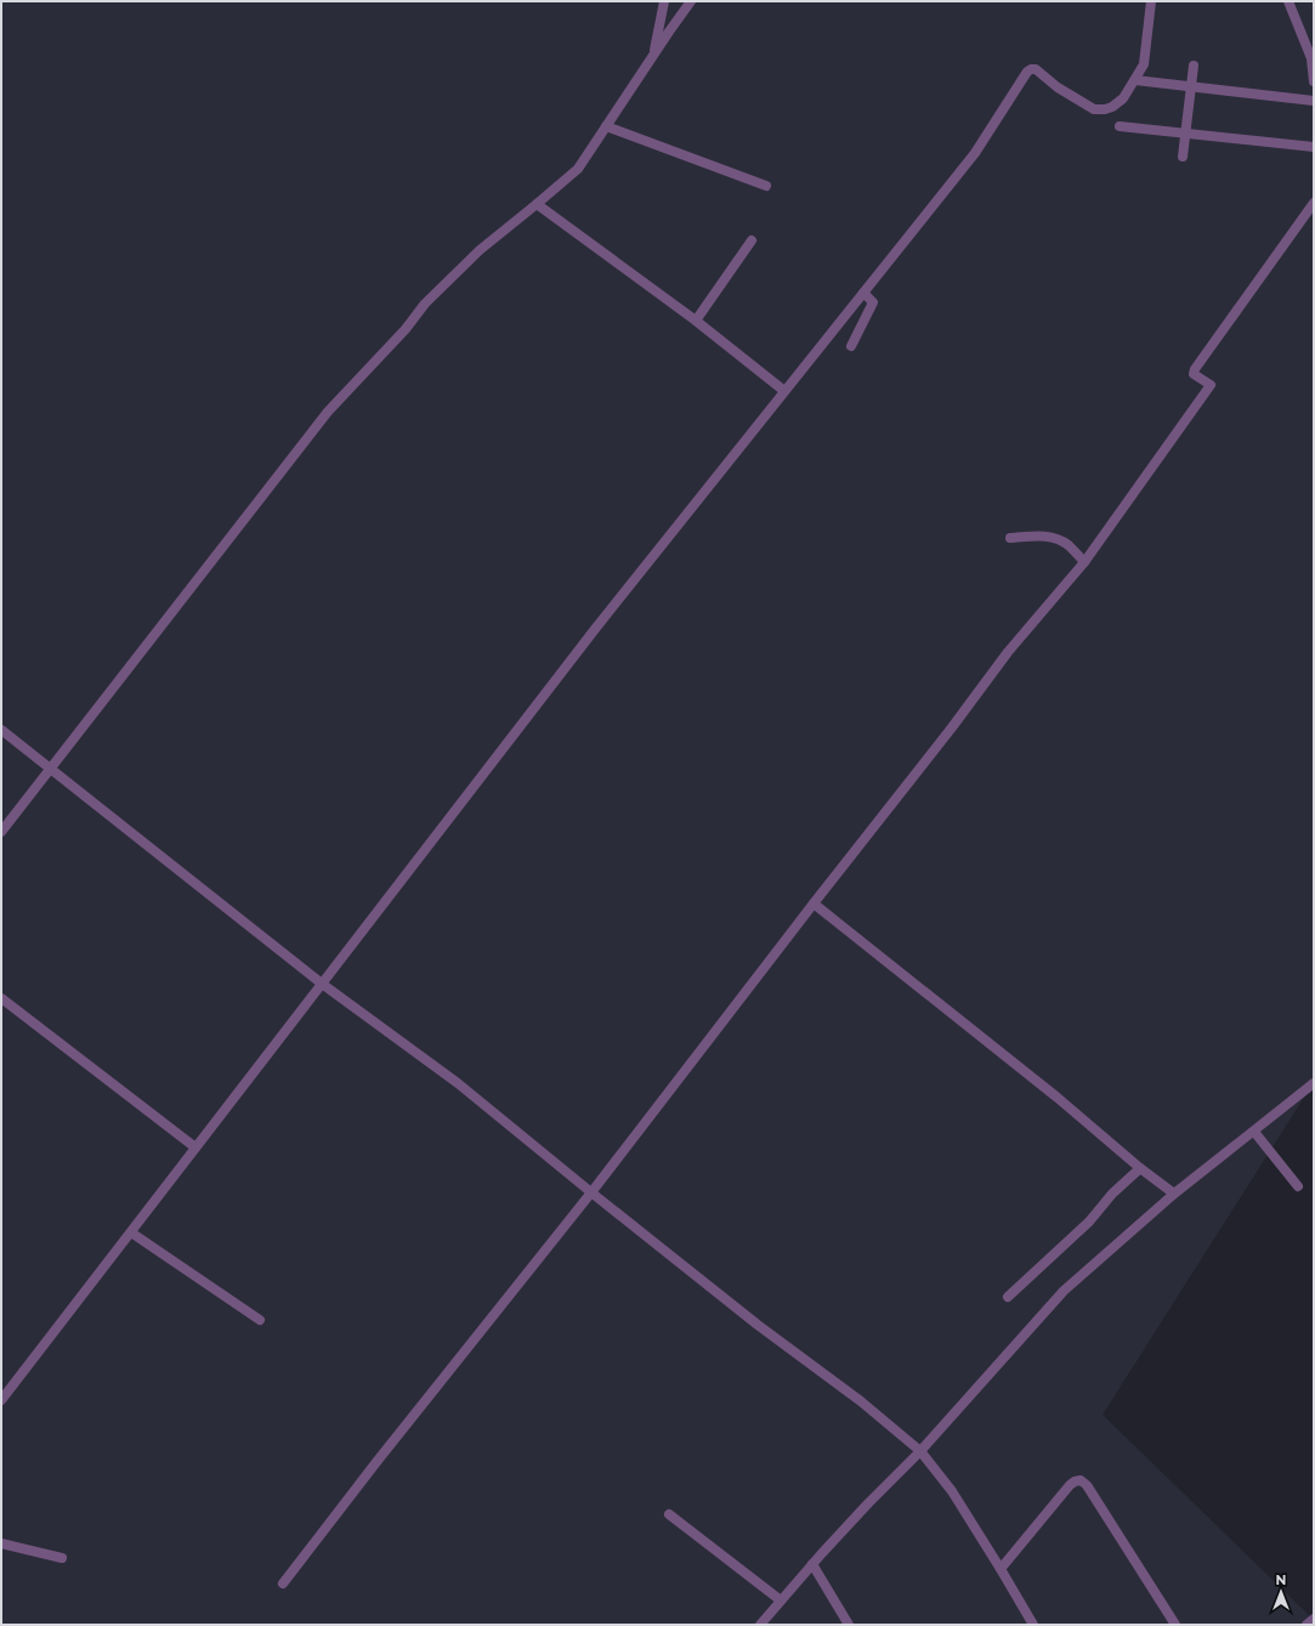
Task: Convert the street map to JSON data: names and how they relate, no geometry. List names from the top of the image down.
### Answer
{
  "north": "top"
}
